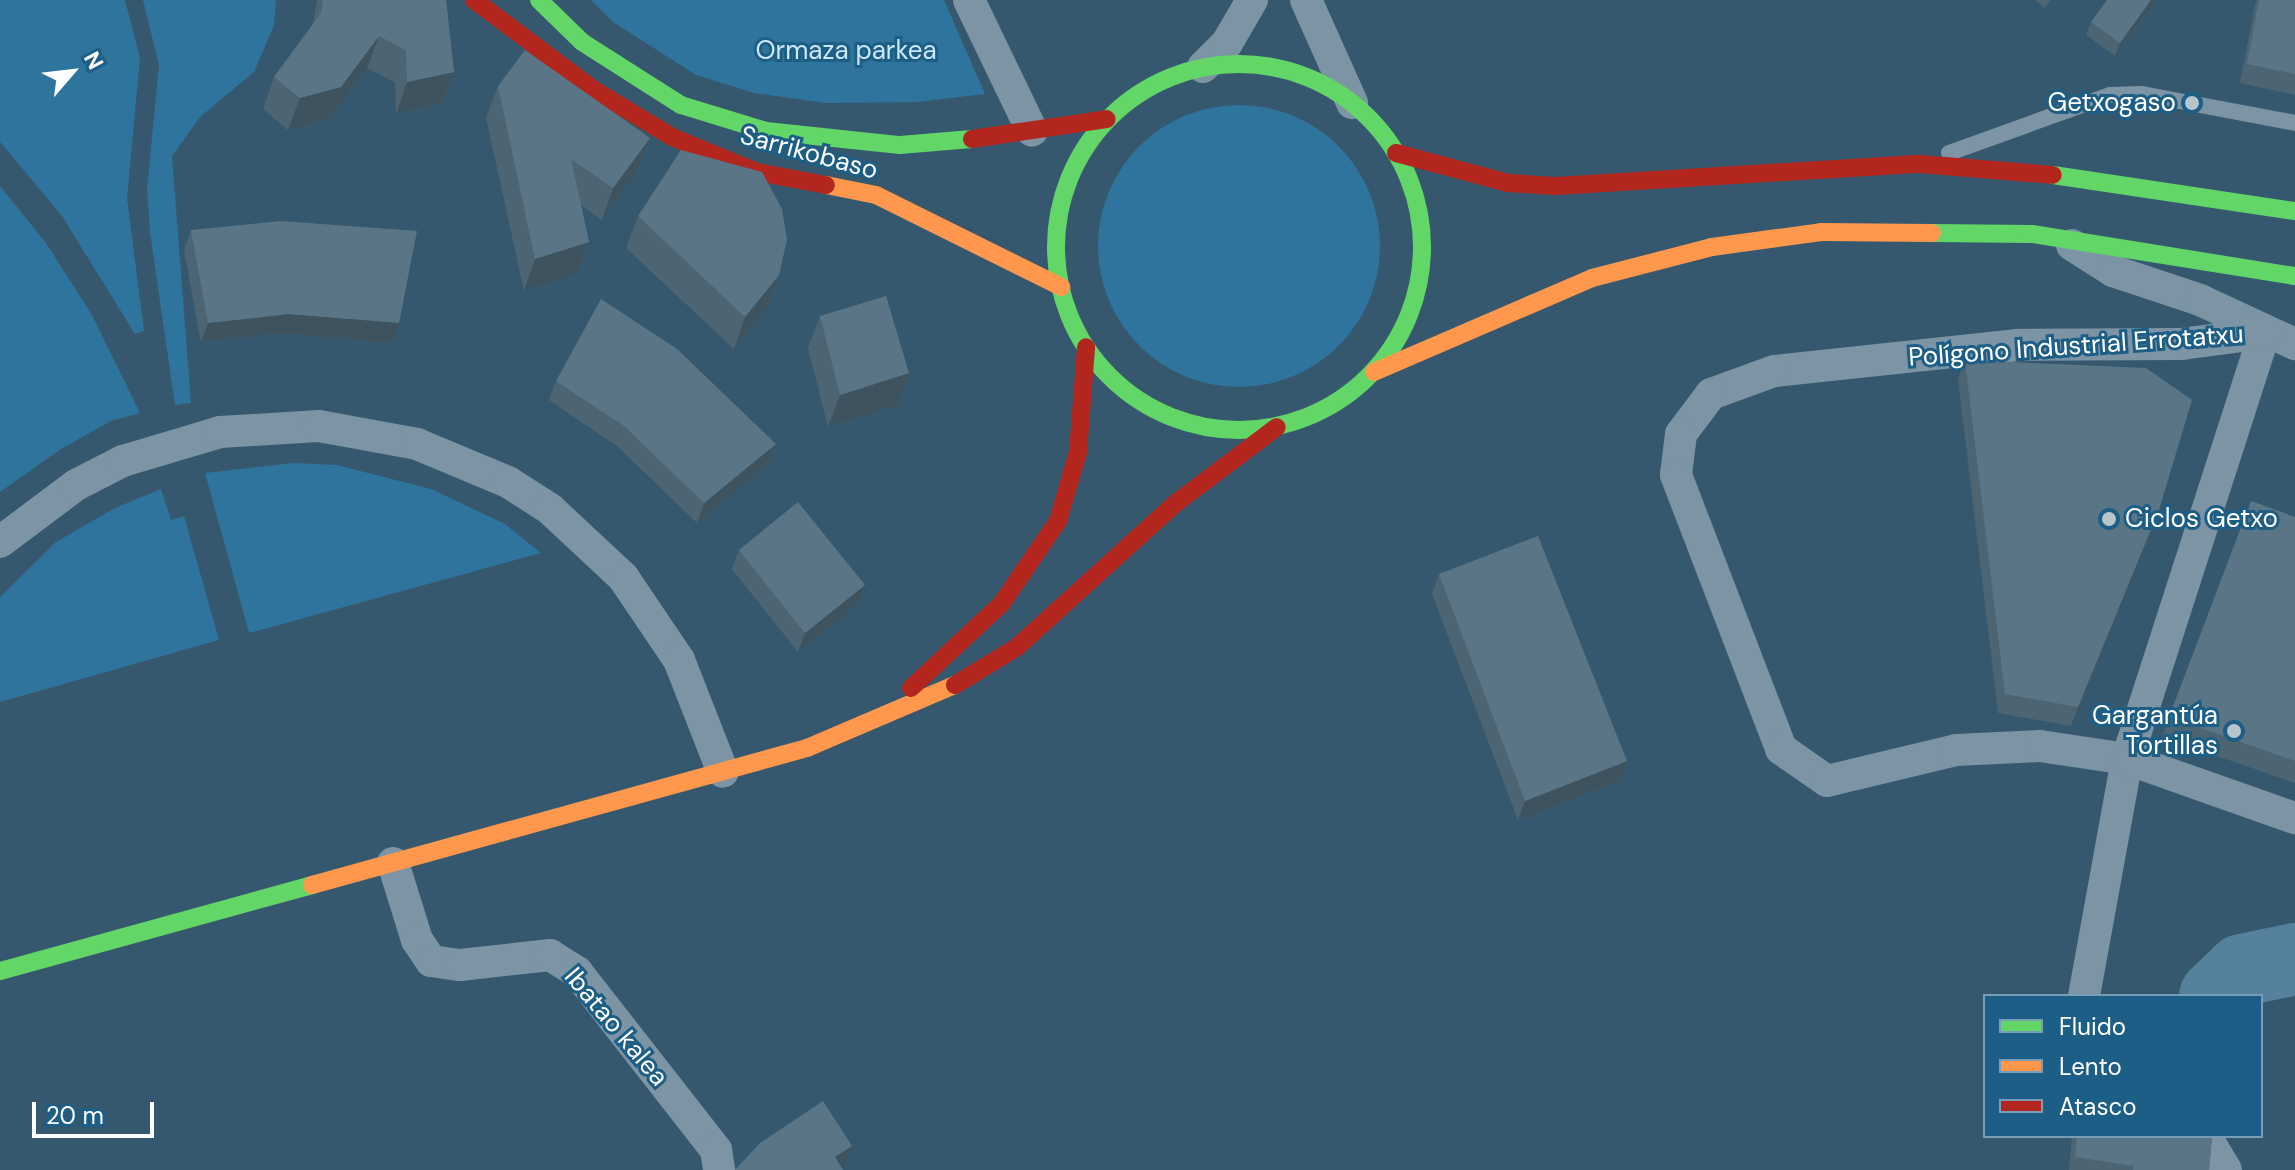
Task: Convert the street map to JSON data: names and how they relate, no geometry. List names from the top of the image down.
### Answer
{
  "streets": {
    "street": ["Sarrikobaso", "Polígono Industrial Errotatxu", "Ibatao kalea"]
  },
  "parks": ["Ormaza parkea"],
  "places": ["Getxogaso", "Ciclos Getxo", "Gargantúa Tortillas"],
  "legend": ["Fluido", "Lento", "Atasco"],
  "scale_bar": "20 m",
  "north": "top right"
}
